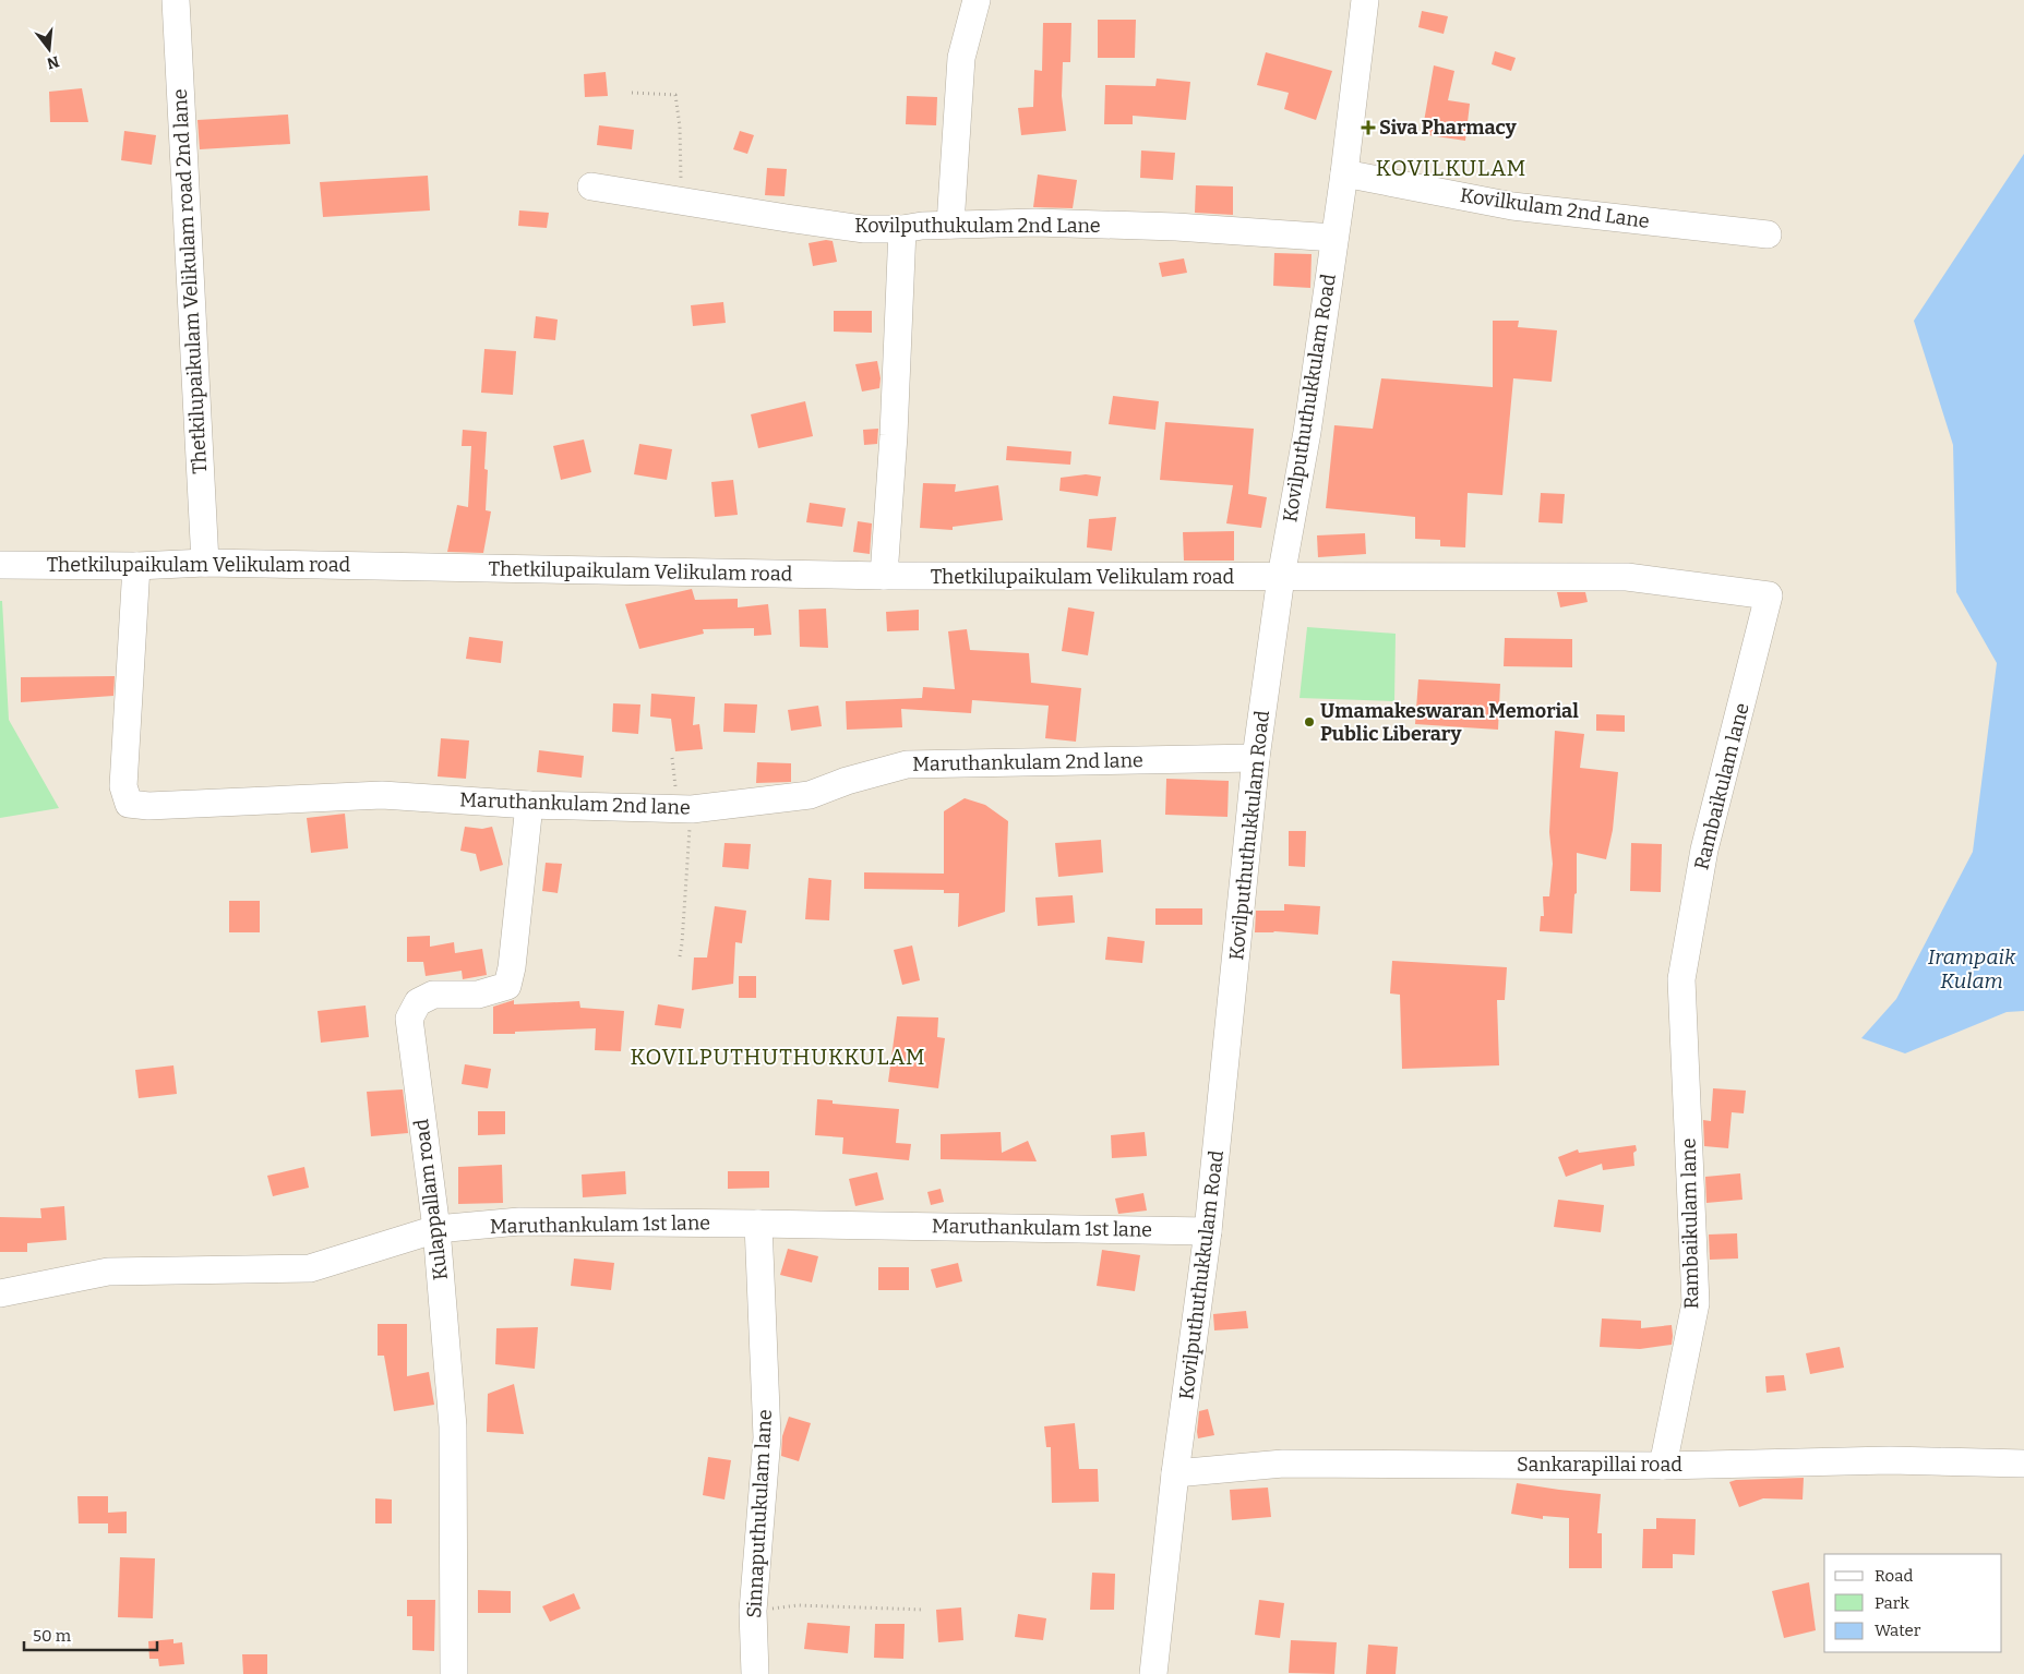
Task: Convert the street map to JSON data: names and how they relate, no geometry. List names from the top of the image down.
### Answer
{
  "streets": {
    "street": [
      "Kovilkulam 2nd Lane",
      "Kovilputhukulam 2nd Lane",
      "Thetkilupaikulam Velikulam road 2nd lane",
      "Kovilputhuthukkulam Road",
      "Thetkilupaikulam Velikulam road",
      "Maruthankulam 2nd lane",
      "Rambaikulam lane",
      "Kulappallam road",
      "Maruthankulam 1st lane",
      "Sankarapillai road",
      "Sinnaputhukulam lane"
    ]
  },
  "crossings": [
    ["Kovilkulam 2nd Lane", "Kovilputhuthukkulam Road"],
    ["Kovilputhukulam 2nd Lane", "Kovilputhuthukkulam Road"],
    ["Thetkilupaikulam Velikulam road 2nd lane", "Thetkilupaikulam Velikulam road"],
    ["Kovilputhuthukkulam Road", "Thetkilupaikulam Velikulam road"],
    ["Kovilputhuthukkulam Road", "Maruthankulam 2nd lane"],
    ["Kovilputhuthukkulam Road", "Rambaikulam lane"],
    ["Kovilputhuthukkulam Road", "Maruthankulam 1st lane"],
    ["Kovilputhuthukkulam Road", "Sankarapillai road"],
    ["Thetkilupaikulam Velikulam road", "Maruthankulam 2nd lane"],
    ["Thetkilupaikulam Velikulam road", "Rambaikulam lane"],
    ["Maruthankulam 2nd lane", "Kulappallam road"],
    ["Rambaikulam lane", "Sankarapillai road"],
    ["Kulappallam road", "Maruthankulam 1st lane"],
    ["Maruthankulam 1st lane", "Sinnaputhukulam lane"]
  ],
  "districts": ["KOVILKULAM", "KOVILPUTHUTHUKKULAM"],
  "water": ["Irampaik Kulam"],
  "places": {
    "health": ["Siva Pharmacy"],
    "other": ["Umamakeswaran Memorial Public Liberary"]
  },
  "legend": ["Road", "Park", "Water"],
  "scale_bar": "50 m",
  "north": "bottom"
}
